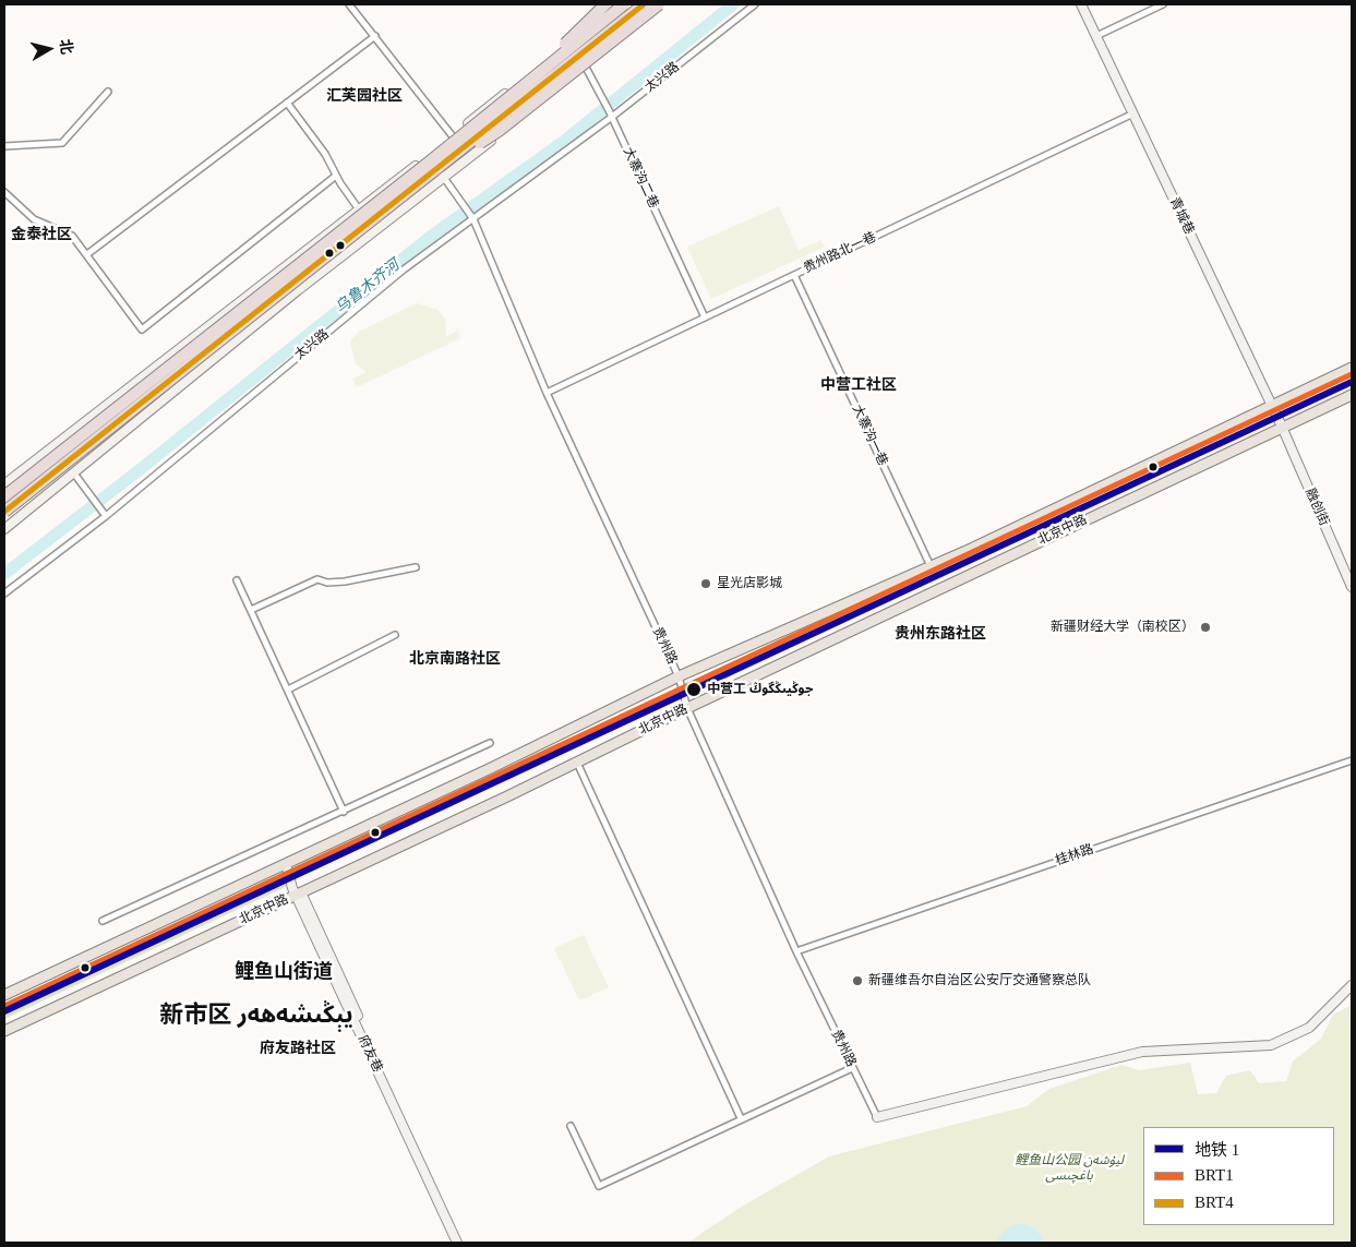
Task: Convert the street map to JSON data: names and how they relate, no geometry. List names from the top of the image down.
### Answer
{
  "streets": {
    "main road": ["北京中路"],
    "street": [
      "太兴路",
      "大寨沟二巷",
      "青城巷",
      "贵州路北一巷",
      "大寨沟一巷",
      "融创街",
      "贵州路",
      "桂林路",
      "府友巷"
    ]
  },
  "crossings": [
    ["太兴路", "大寨沟二巷"],
    ["太兴路", "贵州路"],
    ["大寨沟二巷", "贵州路北一巷"],
    ["青城巷", "贵州路北一巷"],
    ["青城巷", "融创街"],
    ["青城巷", "北京中路"],
    ["贵州路北一巷", "大寨沟一巷"],
    ["贵州路北一巷", "贵州路"],
    ["大寨沟一巷", "北京中路"],
    ["融创街", "北京中路"],
    ["北京中路", "贵州路"],
    ["北京中路", "府友巷"],
    ["贵州路", "桂林路"]
  ],
  "districts": [
    "汇芙园社区",
    "金泰社区",
    "中营工社区",
    "贵州东路社区",
    "北京南路社区",
    "鲤鱼山街道",
    "新市区 يېڭىشەھەر",
    "府友路社区"
  ],
  "water": ["乌鲁木齐河"],
  "parks": ["鲤鱼山公园 ليۇشەن باغچىسى"],
  "places": [
    "星光店影城",
    "新疆财经大学（南校区）",
    "中营工 جوڭيىڭگوڭ",
    "新疆维吾尔自治区公安厅交通警察总队"
  ],
  "lines": ["transit line BRT4", "transit line BRT1", "metro line 1"],
  "legend": ["地铁 1", "BRT1", "BRT4"],
  "north": "right"
}
